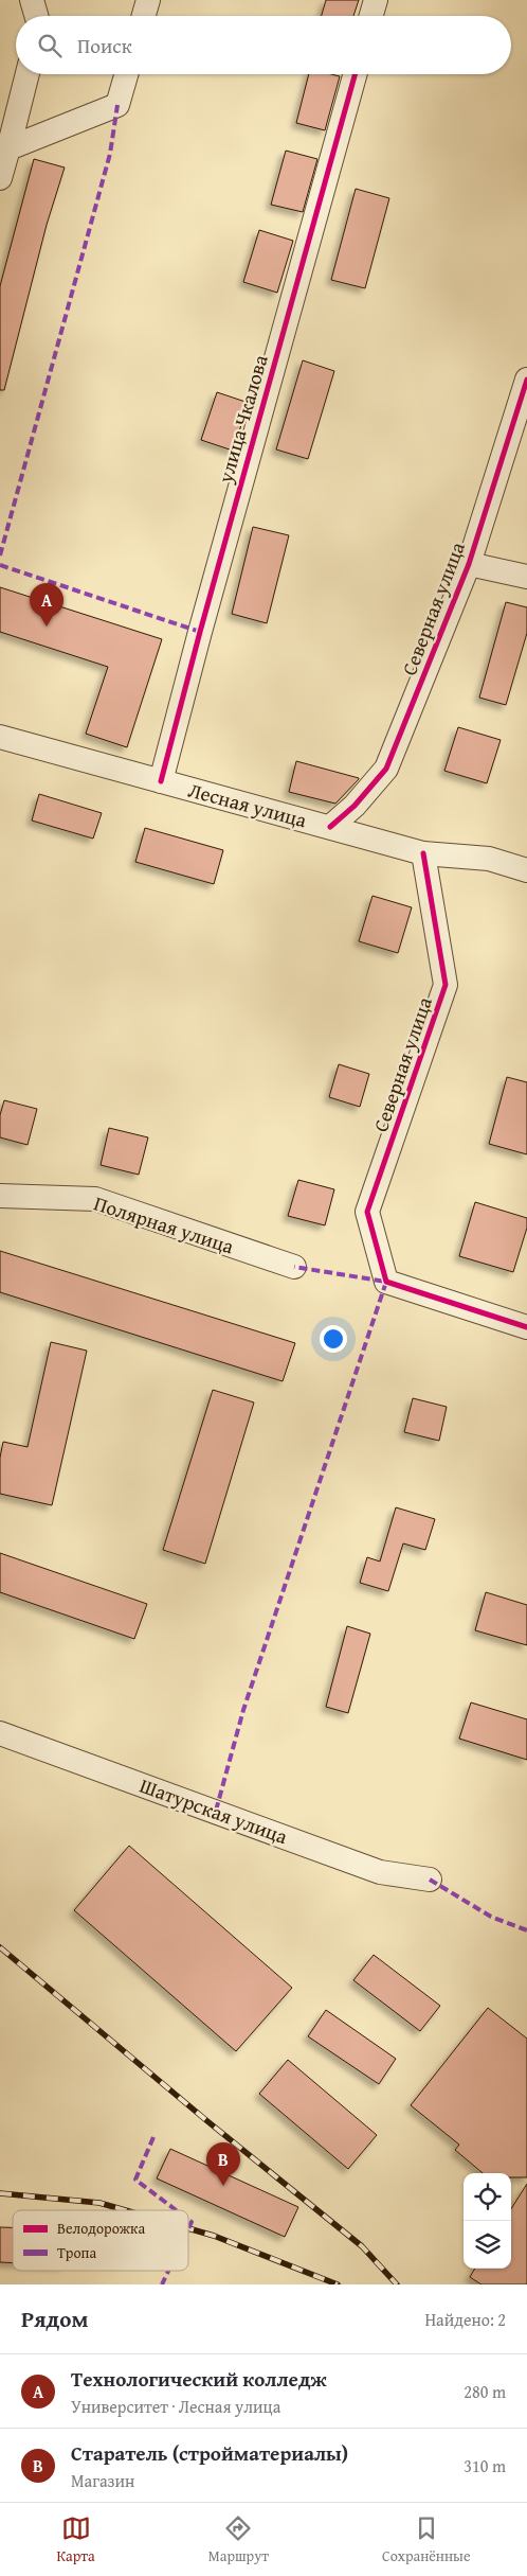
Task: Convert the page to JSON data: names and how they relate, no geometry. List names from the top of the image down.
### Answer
{
  "streets": {
    "street": [
      "улица Чкалова",
      "Северная улица",
      "Лесная улица",
      "Полярная улица",
      "Шатурская улица"
    ]
  },
  "crossings": [
    ["улица Чкалова", "Лесная улица"],
    ["Северная улица", "Лесная улица"]
  ],
  "legend": ["Велодорожка", "Тропа"],
  "page": {
    "search": "Поиск",
    "pins": ["A", "B"],
    "heading": ["Рядом", "Найдено: 2"],
    "list": [
      {
        "mark": "A",
        "name": "Технологический колледж",
        "note": "Университет · Лесная улица",
        "value": "280 m"
      },
      {
        "mark": "B",
        "name": "Старатель (стройматериалы)",
        "note": "Магазин",
        "value": "310 m"
      }
    ],
    "nav": ["Карта", "Маршрут", "Сохранённые"]
  }
}
